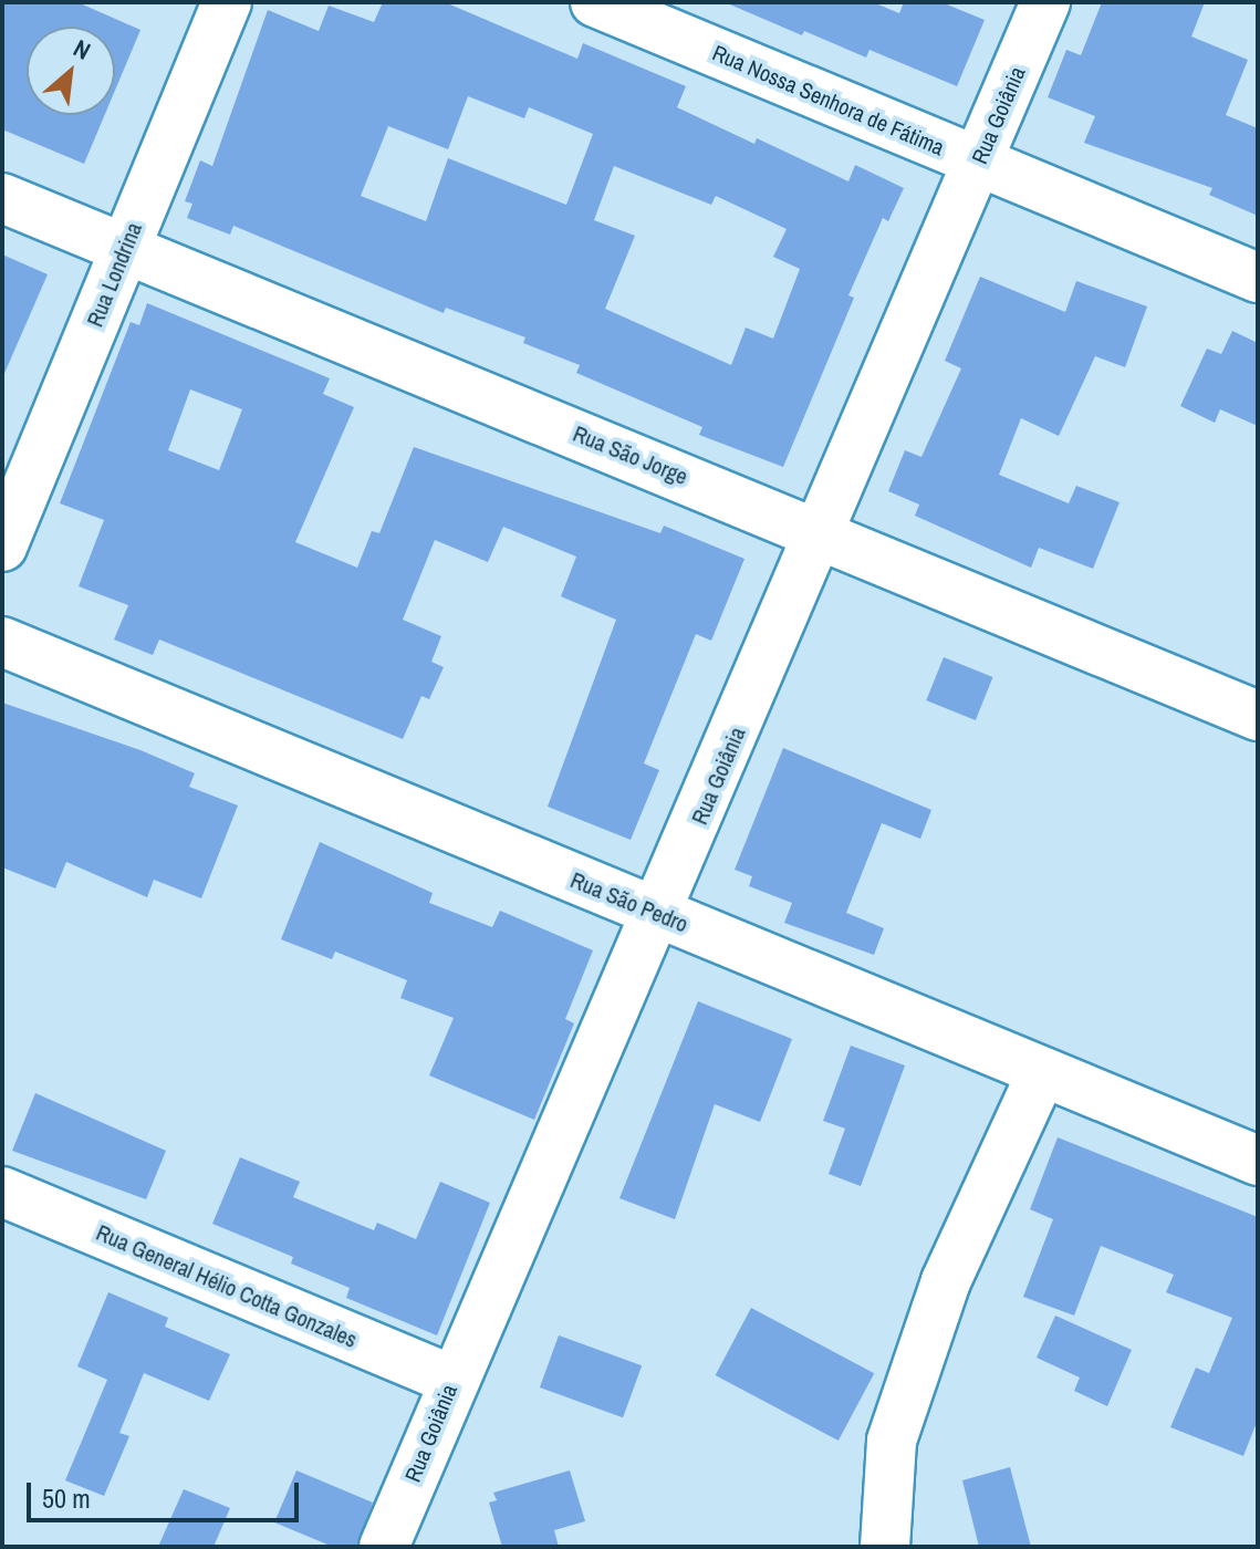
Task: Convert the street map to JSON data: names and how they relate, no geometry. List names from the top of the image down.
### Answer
{
  "streets": {
    "street": [
      "Rua Nossa Senhora de Fátima",
      "Rua Goiânia",
      "Rua Londrina",
      "Rua São Jorge",
      "Rua São Pedro",
      "Rua General Hélio Cotta Gonzales"
    ]
  },
  "crossings": [
    ["Rua Nossa Senhora de Fátima", "Rua Goiânia"],
    ["Rua Goiânia", "Rua São Jorge"],
    ["Rua Goiânia", "Rua São Pedro"],
    ["Rua Goiânia", "Rua General Hélio Cotta Gonzales"],
    ["Rua Londrina", "Rua São Jorge"]
  ],
  "scale_bar": "50 m",
  "north": "top right"
}
